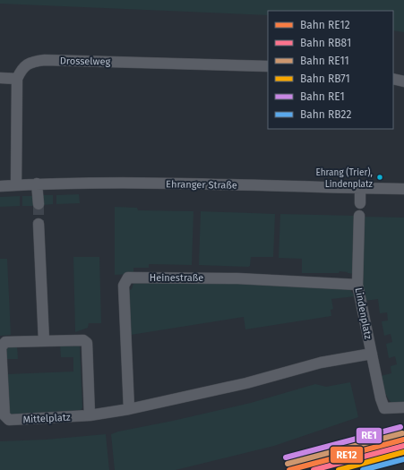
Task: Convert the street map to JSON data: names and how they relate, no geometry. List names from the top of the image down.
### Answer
{
  "streets": {
    "street": [
      "Drosselweg",
      "Ehranger Straße",
      "Heinestraße",
      "Lindenplatz",
      "Mittelplatz"
    ]
  },
  "crossings": [
    ["Heinestraße", "Lindenplatz"]
  ],
  "places": ["Ehrang (Trier), Lindenplatz"],
  "lines": [
    "rail line RE1",
    "rail line RE11",
    "rail line RE12",
    "rail line RB81",
    "rail line RB71",
    "rail line RB22"
  ],
  "legend": [
    "Bahn RE12",
    "Bahn RB81",
    "Bahn RE11",
    "Bahn RB71",
    "Bahn RE1",
    "Bahn RB22"
  ]
}
